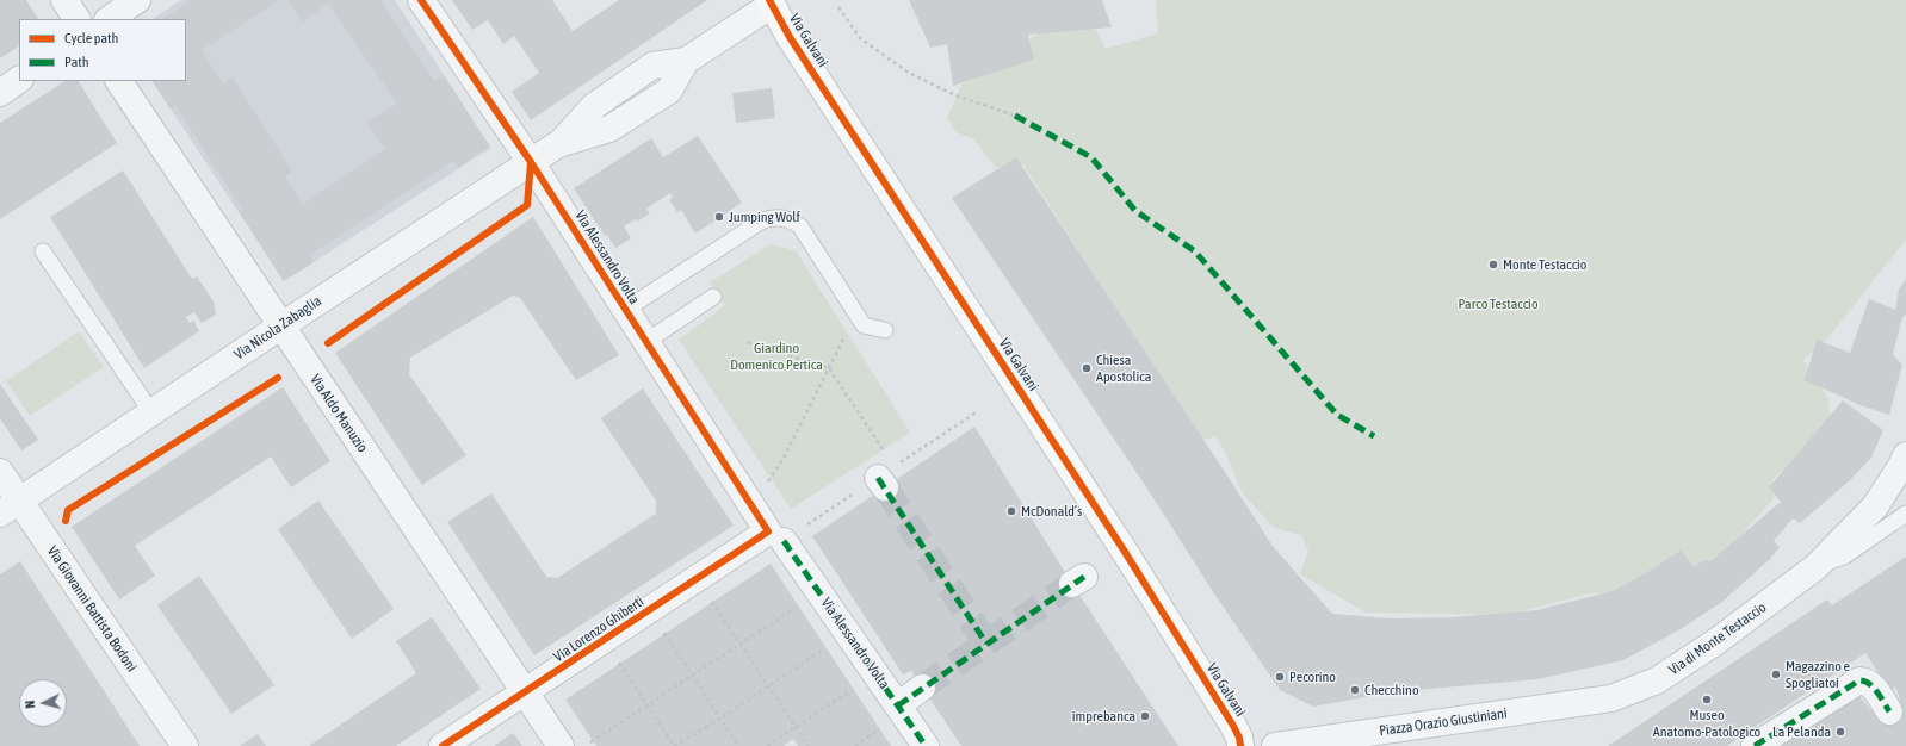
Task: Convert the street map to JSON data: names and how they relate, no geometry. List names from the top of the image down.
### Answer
{
  "streets": {
    "street": [
      "Via Galvani",
      "Via Alessandro Volta",
      "Via Nicola Zabaglia",
      "Via Aldo Manuzio",
      "Via Giovanni Battista Bodoni",
      "Via Lorenzo Ghiberti",
      "Via di Monte Testaccio",
      "Piazza Orazio Giustiniani"
    ]
  },
  "crossings": [
    ["Via Galvani", "Via Nicola Zabaglia"],
    ["Via Alessandro Volta", "Via Nicola Zabaglia"],
    ["Via Alessandro Volta", "Via Lorenzo Ghiberti"],
    ["Via Nicola Zabaglia", "Via Aldo Manuzio"],
    ["Via Nicola Zabaglia", "Via Giovanni Battista Bodoni"],
    ["Via Aldo Manuzio", "Via Lorenzo Ghiberti"],
    ["Via di Monte Testaccio", "Piazza Orazio Giustiniani"]
  ],
  "parks": ["Parco Testaccio", "Giardino Domenico Pertica"],
  "places": [
    "Jumping Wolf",
    "Monte Testaccio",
    "Chiesa Apostolica",
    "McDonald’s",
    "Magazzino e Spogliatoi",
    "Pecorino",
    "Checchino",
    "Museo Anatomo-Patologico",
    "imprebanca",
    "La Pelanda"
  ],
  "legend": ["Cycle path", "Path"],
  "north": "left"
}
